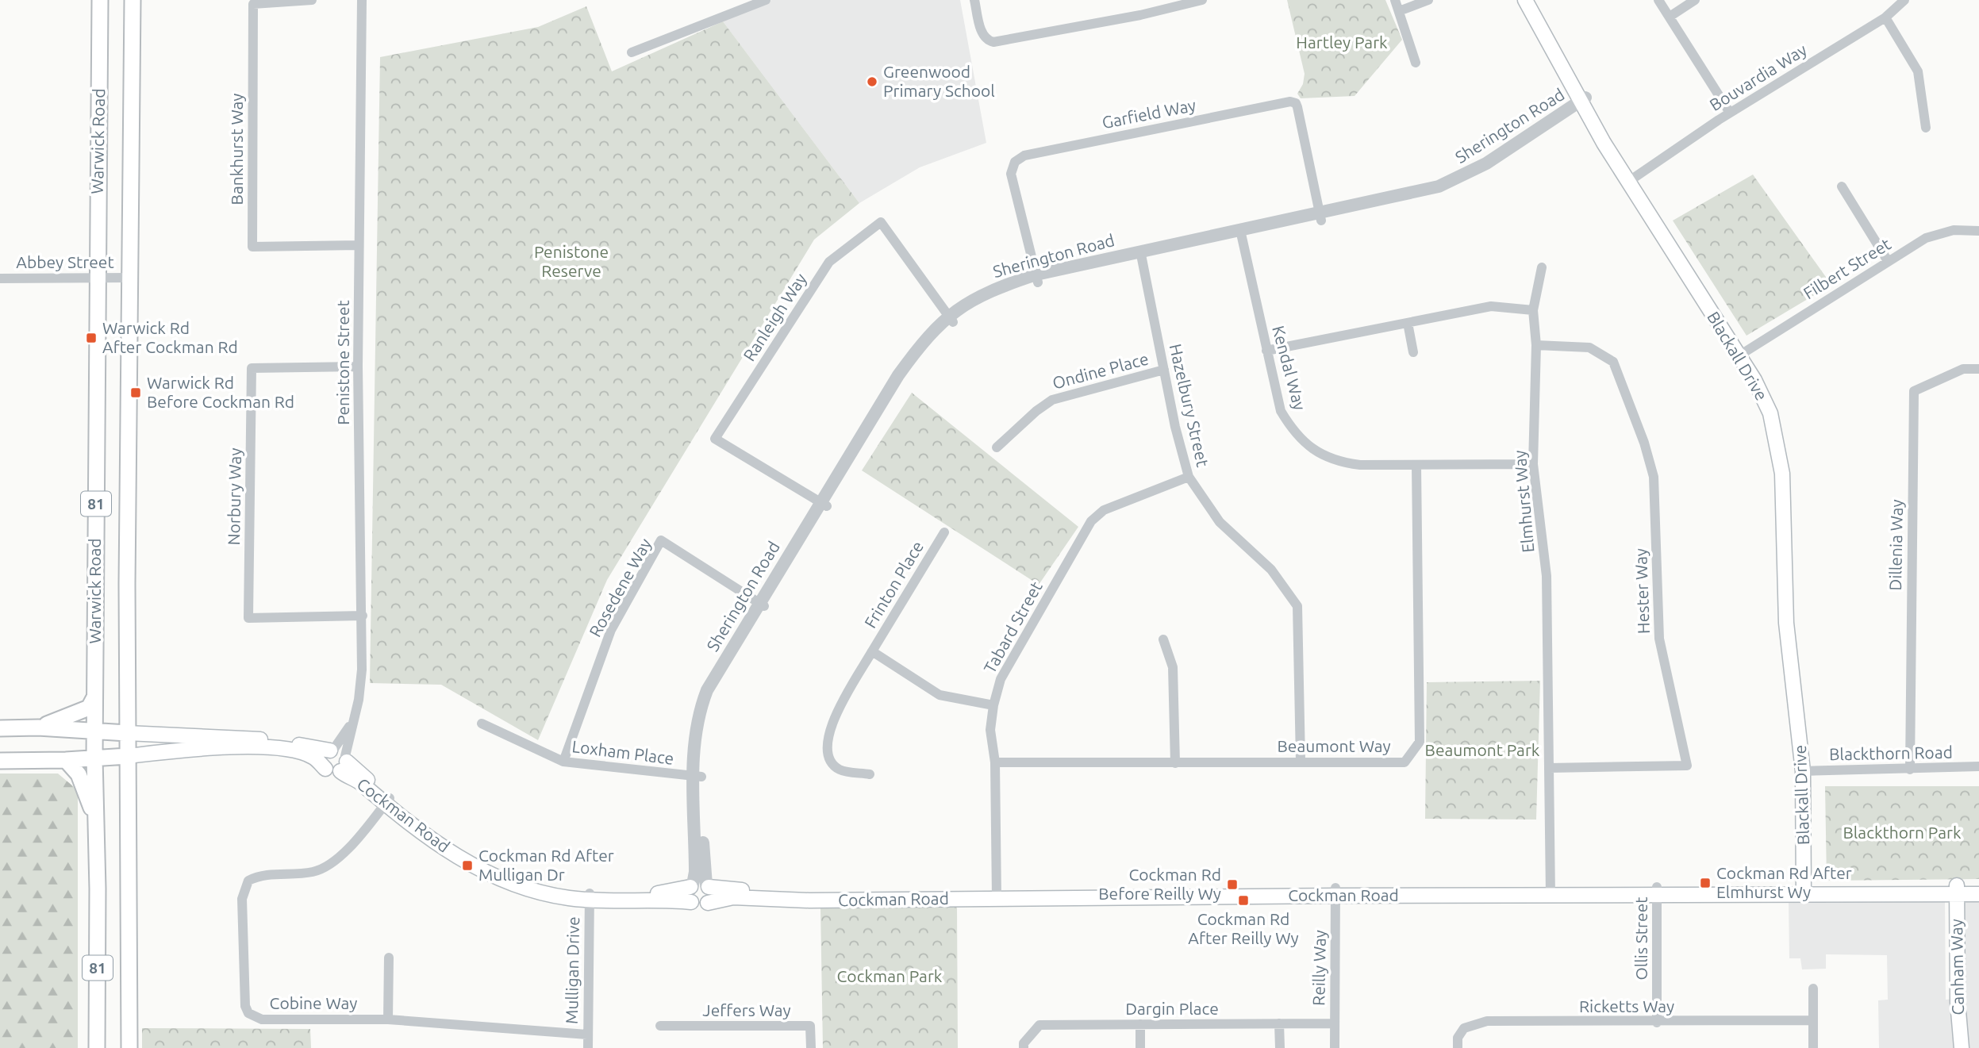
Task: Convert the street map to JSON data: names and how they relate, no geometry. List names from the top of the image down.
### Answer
{
  "streets": {
    "main road": [
      "Warwick Road",
      "Blackall Drive",
      "81",
      "Cockman Road",
      "Canham Way"
    ],
    "street": [
      "Bouvardia Way",
      "Garfield Way",
      "Sherington Road",
      "Bankhurst Way",
      "Abbey Street",
      "Filbert Street",
      "Ranleigh Way",
      "Penistone Street",
      "Kendal Way",
      "Ondine Place",
      "Hazelbury Street",
      "Norbury Way",
      "Elmhurst Way",
      "Dillenia Way",
      "Frinton Place",
      "Rosedene Way",
      "Hester Way",
      "Tabard Street",
      "Beaumont Way",
      "Loxham Place",
      "Blackthorn Road",
      "Ollis Street",
      "Reilly Way",
      "Mulligan Drive",
      "Cobine Way",
      "Ricketts Way",
      "Dargin Place",
      "Jeffers Way"
    ]
  },
  "crossings": [
    ["Bouvardia Way", "Blackall Drive"],
    ["Garfield Way", "Sherington Road"],
    ["Sherington Road", "Ranleigh Way"],
    ["Sherington Road", "Blackall Drive"],
    ["Sherington Road", "Kendal Way"],
    ["Sherington Road", "Hazelbury Street"],
    ["Sherington Road", "Rosedene Way"],
    ["Sherington Road", "Loxham Place"],
    ["Sherington Road", "Cockman Road"],
    ["Warwick Road", "Abbey Street"],
    ["Bankhurst Way", "Penistone Street"],
    ["Filbert Street", "Blackall Drive"],
    ["Blackall Drive", "Blackthorn Road"],
    ["Blackall Drive", "Cockman Road"],
    ["Penistone Street", "Norbury Way"],
    ["Penistone Street", "Cockman Road"],
    ["Kendal Way", "Elmhurst Way"],
    ["Kendal Way", "Beaumont Way"],
    ["Ondine Place", "Hazelbury Street"],
    ["Hazelbury Street", "Tabard Street"],
    ["Hazelbury Street", "Beaumont Way"],
    ["Elmhurst Way", "Hester Way"],
    ["Elmhurst Way", "Cockman Road"],
    ["Dillenia Way", "Blackthorn Road"],
    ["Frinton Place", "Tabard Street"],
    ["Rosedene Way", "Loxham Place"],
    ["Tabard Street", "Beaumont Way"],
    ["Tabard Street", "Cockman Road"],
    ["Cockman Road", "Ollis Street"],
    ["Cockman Road", "Canham Way"],
    ["Cockman Road", "Reilly Way"],
    ["Cockman Road", "Mulligan Drive"],
    ["Cockman Road", "Cobine Way"],
    ["Ollis Street", "Ricketts Way"],
    ["Reilly Way", "Dargin Place"],
    ["Mulligan Drive", "Cobine Way"]
  ],
  "parks": [
    "Hartley Park",
    "Penistone Reserve",
    "Beaumont Park",
    "Blackthorn Park",
    "Cockman Park"
  ],
  "places": {
    "other": ["Greenwood Primary School"],
    "transit": [
      "Warwick Rd After Cockman Rd",
      "Warwick Rd Before Cockman Rd",
      "Cockman Rd After Mulligan Dr",
      "Cockman Rd After Elmhurst Wy",
      "Cockman Rd Before Reilly Wy",
      "Cockman Rd After Reilly Wy"
    ]
  }
}
